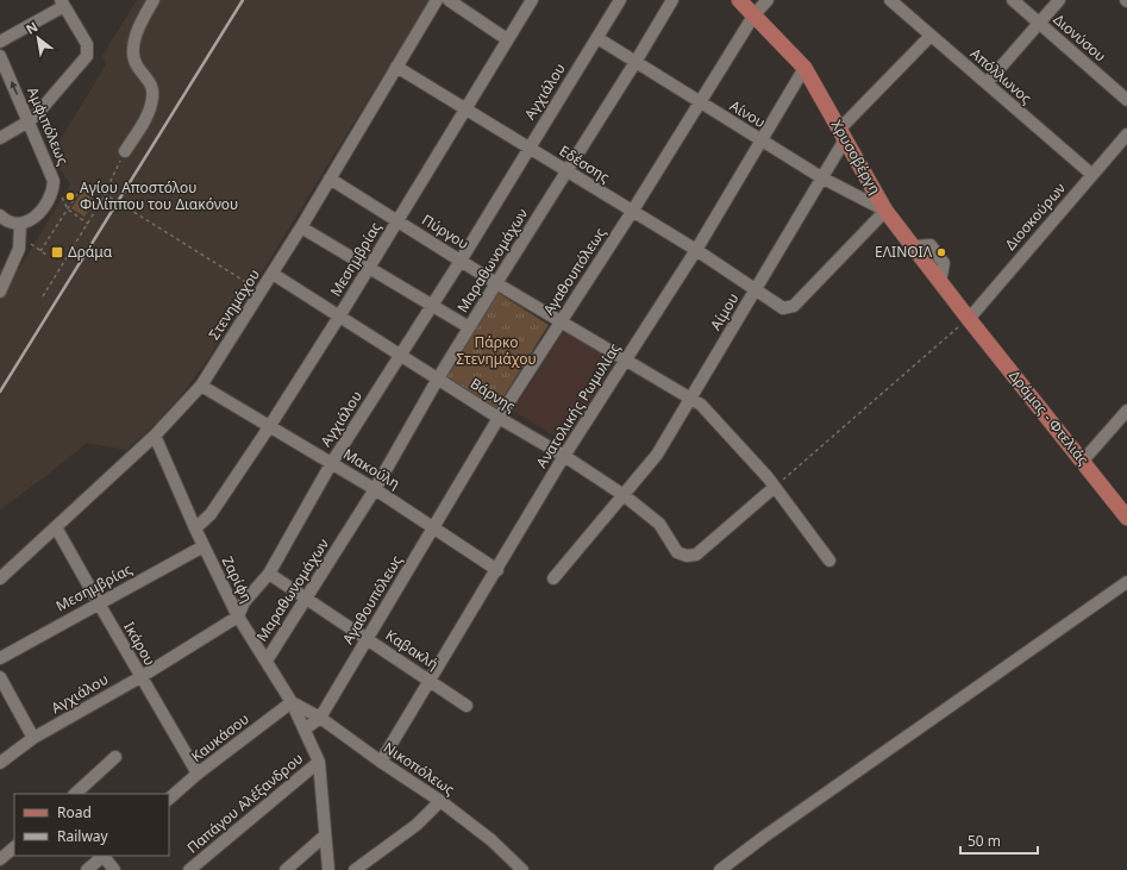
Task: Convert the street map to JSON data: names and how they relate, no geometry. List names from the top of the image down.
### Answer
{
  "streets": {
    "main road": ["Χρυσοβέργη", "Δράμας - Φτελιάς"],
    "street": [
      "Διονύσου",
      "Απόλλωνος",
      "Αγχιάλου",
      "Αίνου",
      "Αμφιπόλεως",
      "Εδέσσης",
      "Διοσκούρων",
      "Πύργου",
      "Μεσημβρίας",
      "Μαραθωνομάχων",
      "Αγαθουπόλεως",
      "Στενημάχου",
      "Αίμου",
      "Βάρνης",
      "Ανατολικής Ρωμυλίας",
      "Μακούλη",
      "Ζαρίφη",
      "Ικάρου",
      "Καβακλή",
      "Καυκάσου",
      "Νικοπόλεως",
      "Παπάγου Αλέξανδρου"
    ]
  },
  "crossings": [
    ["Απόλλωνος", "Διοσκούρων"],
    ["Απόλλωνος", "Αίμου"],
    ["Αγχιάλου", "Αίνου"],
    ["Αγχιάλου", "Εδέσσης"],
    ["Αγχιάλου", "Πύργου"],
    ["Αγχιάλου", "Βάρνης"],
    ["Αγχιάλου", "Μακούλη"],
    ["Αγχιάλου", "Ζαρίφη"],
    ["Αγχιάλου", "Ικάρου"],
    ["Αγχιάλου", "Καβακλή"],
    ["Αίνου", "Χρυσοβέργη"],
    ["Αίνου", "Εδέσσης"],
    ["Αίνου", "Μαραθωνομάχων"],
    ["Αίνου", "Αγαθουπόλεως"],
    ["Αίνου", "Αίμου"],
    ["Αίνου", "Ανατολικής Ρωμυλίας"],
    ["Χρυσοβέργη", "Εδέσσης"],
    ["Χρυσοβέργη", "Διοσκούρων"],
    ["Χρυσοβέργη", "Αγαθουπόλεως"],
    ["Χρυσοβέργη", "Αίμου"],
    ["Χρυσοβέργη", "Ανατολικής Ρωμυλίας"],
    ["Χρυσοβέργη", "Δράμας - Φτελιάς"],
    ["Εδέσσης", "Μεσημβρίας"],
    ["Εδέσσης", "Μαραθωνομάχων"],
    ["Εδέσσης", "Αγαθουπόλεως"],
    ["Εδέσσης", "Στενημάχου"],
    ["Εδέσσης", "Αίμου"],
    ["Εδέσσης", "Ανατολικής Ρωμυλίας"],
    ["Διοσκούρων", "Δράμας - Φτελιάς"],
    ["Πύργου", "Μεσημβρίας"],
    ["Πύργου", "Μαραθωνομάχων"],
    ["Πύργου", "Αγαθουπόλεως"],
    ["Πύργου", "Στενημάχου"],
    ["Πύργου", "Αίμου"],
    ["Πύργου", "Βάρνης"],
    ["Πύργου", "Ανατολικής Ρωμυλίας"],
    ["Μεσημβρίας", "Βάρνης"],
    ["Μεσημβρίας", "Μακούλη"],
    ["Μεσημβρίας", "Ζαρίφη"],
    ["Μεσημβρίας", "Ικάρου"],
    ["Μαραθωνομάχων", "Βάρνης"],
    ["Μαραθωνομάχων", "Μακούλη"],
    ["Μαραθωνομάχων", "Ζαρίφη"],
    ["Μαραθωνομάχων", "Καβακλή"],
    ["Αγαθουπόλεως", "Βάρνης"],
    ["Αγαθουπόλεως", "Μακούλη"],
    ["Αγαθουπόλεως", "Καβακλή"],
    ["Αγαθουπόλεως", "Νικοπόλεως"],
    ["Στενημάχου", "Βάρνης"],
    ["Στενημάχου", "Μακούλη"],
    ["Στενημάχου", "Ζαρίφη"],
    ["Στενημάχου", "Ικάρου"],
    ["Αίμου", "Βάρνης"],
    ["Βάρνης", "Ανατολικής Ρωμυλίας"],
    ["Ανατολικής Ρωμυλίας", "Μακούλη"],
    ["Ανατολικής Ρωμυλίας", "Καβακλή"],
    ["Ανατολικής Ρωμυλίας", "Νικοπόλεως"],
    ["Ζαρίφη", "Καυκάσου"],
    ["Ζαρίφη", "Νικοπόλεως"],
    ["Ζαρίφη", "Παπάγου Αλέξανδρου"],
    ["Ικάρου", "Καυκάσου"],
    ["Καυκάσου", "Νικοπόλεως"]
  ],
  "one_way": ["Αμφιπόλεως"],
  "parks": ["Πάρκο Στενημάχου"],
  "places": {
    "other": ["Αγίου Αποστόλου Φιλίππου του Διακόνου", "ΕΛΙΝΟΙΛ"],
    "transit": ["Δράμα"]
  },
  "legend": ["Road", "Railway"],
  "scale_bar": "50 m",
  "north": "top left"
}
